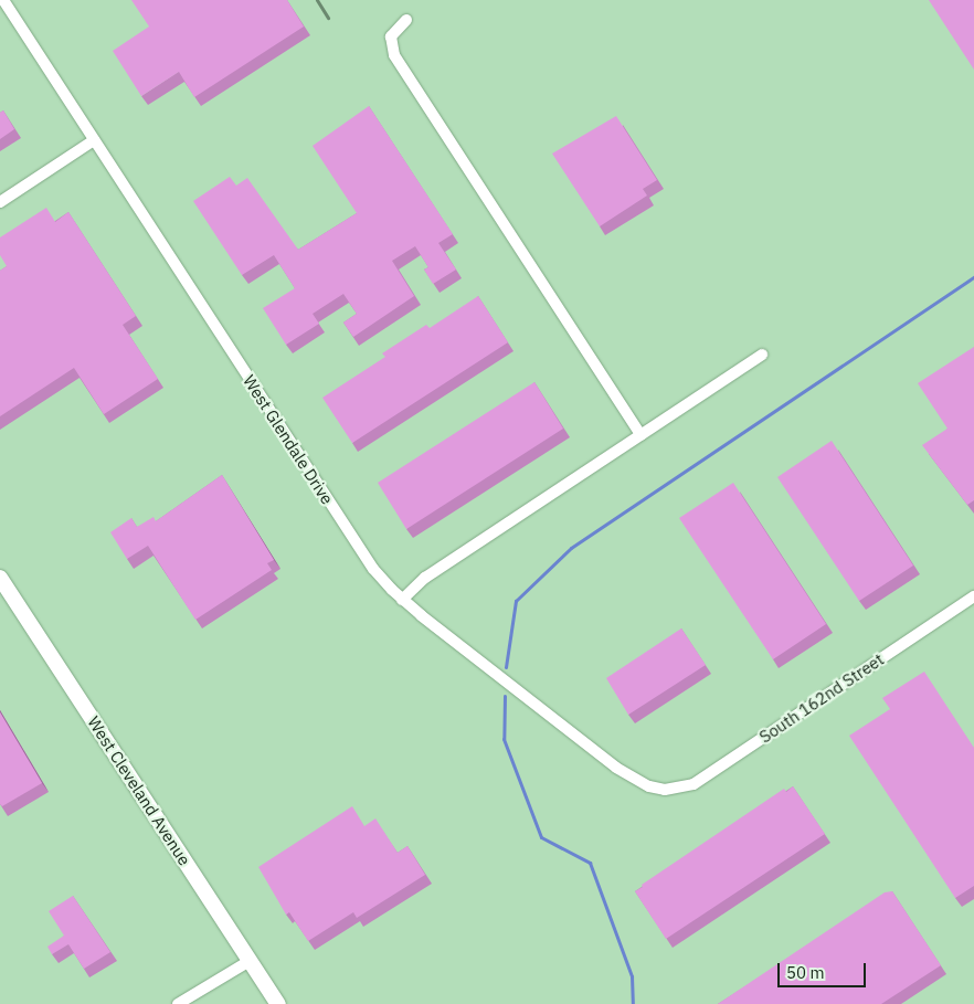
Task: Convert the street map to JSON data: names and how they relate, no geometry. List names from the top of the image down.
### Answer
{
  "streets": {
    "main road": ["West Cleveland Avenue"],
    "street": ["West Glendale Drive", "South 162nd Street"]
  },
  "crossings": [
    ["West Glendale Drive", "South 162nd Street"]
  ],
  "scale_bar": "50 m"
}
